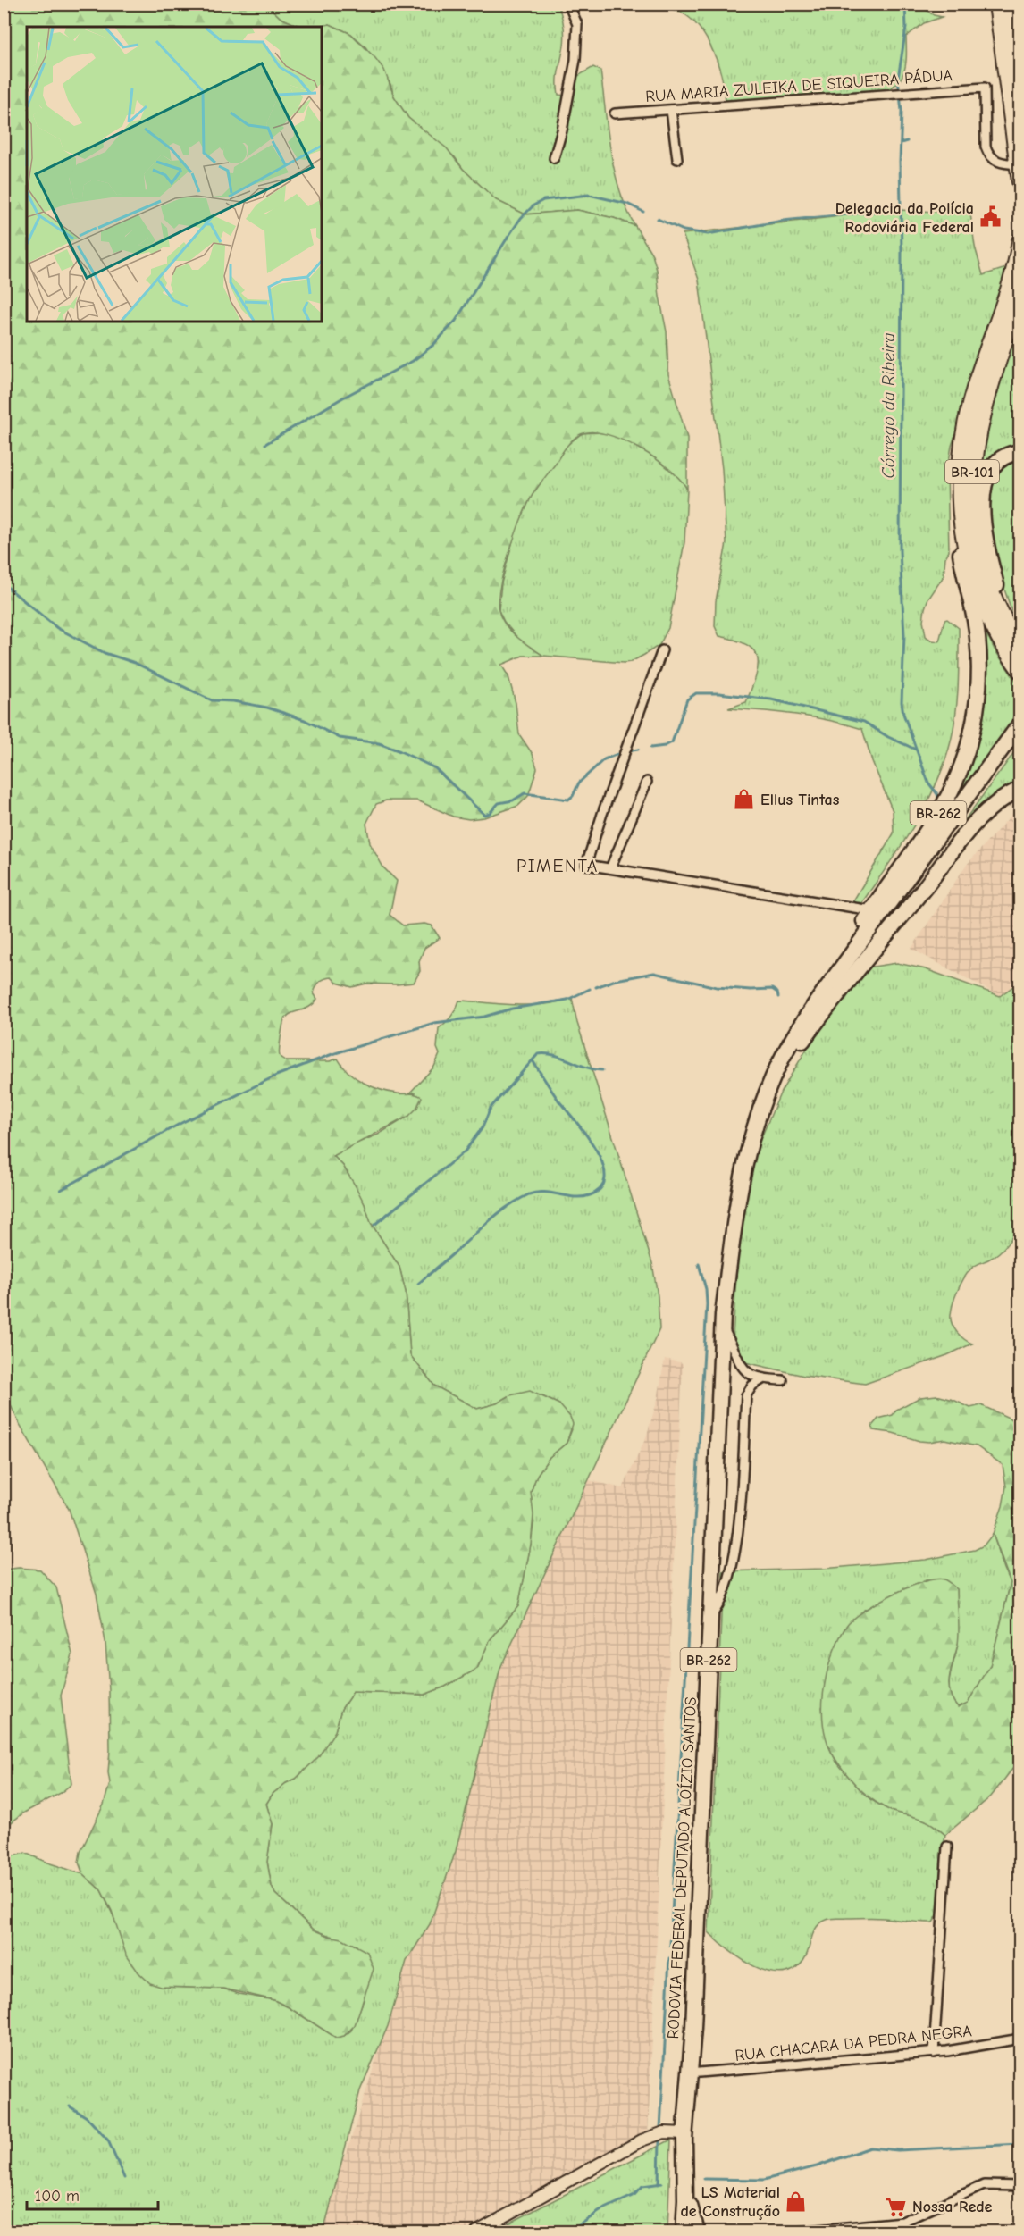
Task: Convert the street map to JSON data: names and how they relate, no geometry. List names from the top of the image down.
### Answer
{
  "streets": {
    "highway": ["BR-101", "BR-262", "RODOVIA FEDERAL DEPUTADO ALOÍZIO SANTOS"],
    "street": ["RUA MARIA ZULEIKA DE SIQUEIRA PÁDUA", "RUA CHACARA DA PEDRA NEGRA"]
  },
  "crossings": [
    ["BR-101", "BR-262"],
    ["BR-262", "RODOVIA FEDERAL DEPUTADO ALOÍZIO SANTOS"],
    ["RODOVIA FEDERAL DEPUTADO ALOÍZIO SANTOS", "RUA CHACARA DA PEDRA NEGRA"]
  ],
  "districts": ["PIMENTA"],
  "water": ["Córrego da Ribeira"],
  "places": {
    "public building": ["Delegacia da Polícia Rodoviária Federal"],
    "shop": ["Ellus Tintas", "LS Material de Construção"],
    "supermarket": ["Nossa Rede"]
  },
  "scale_bar": "100 m"
}
